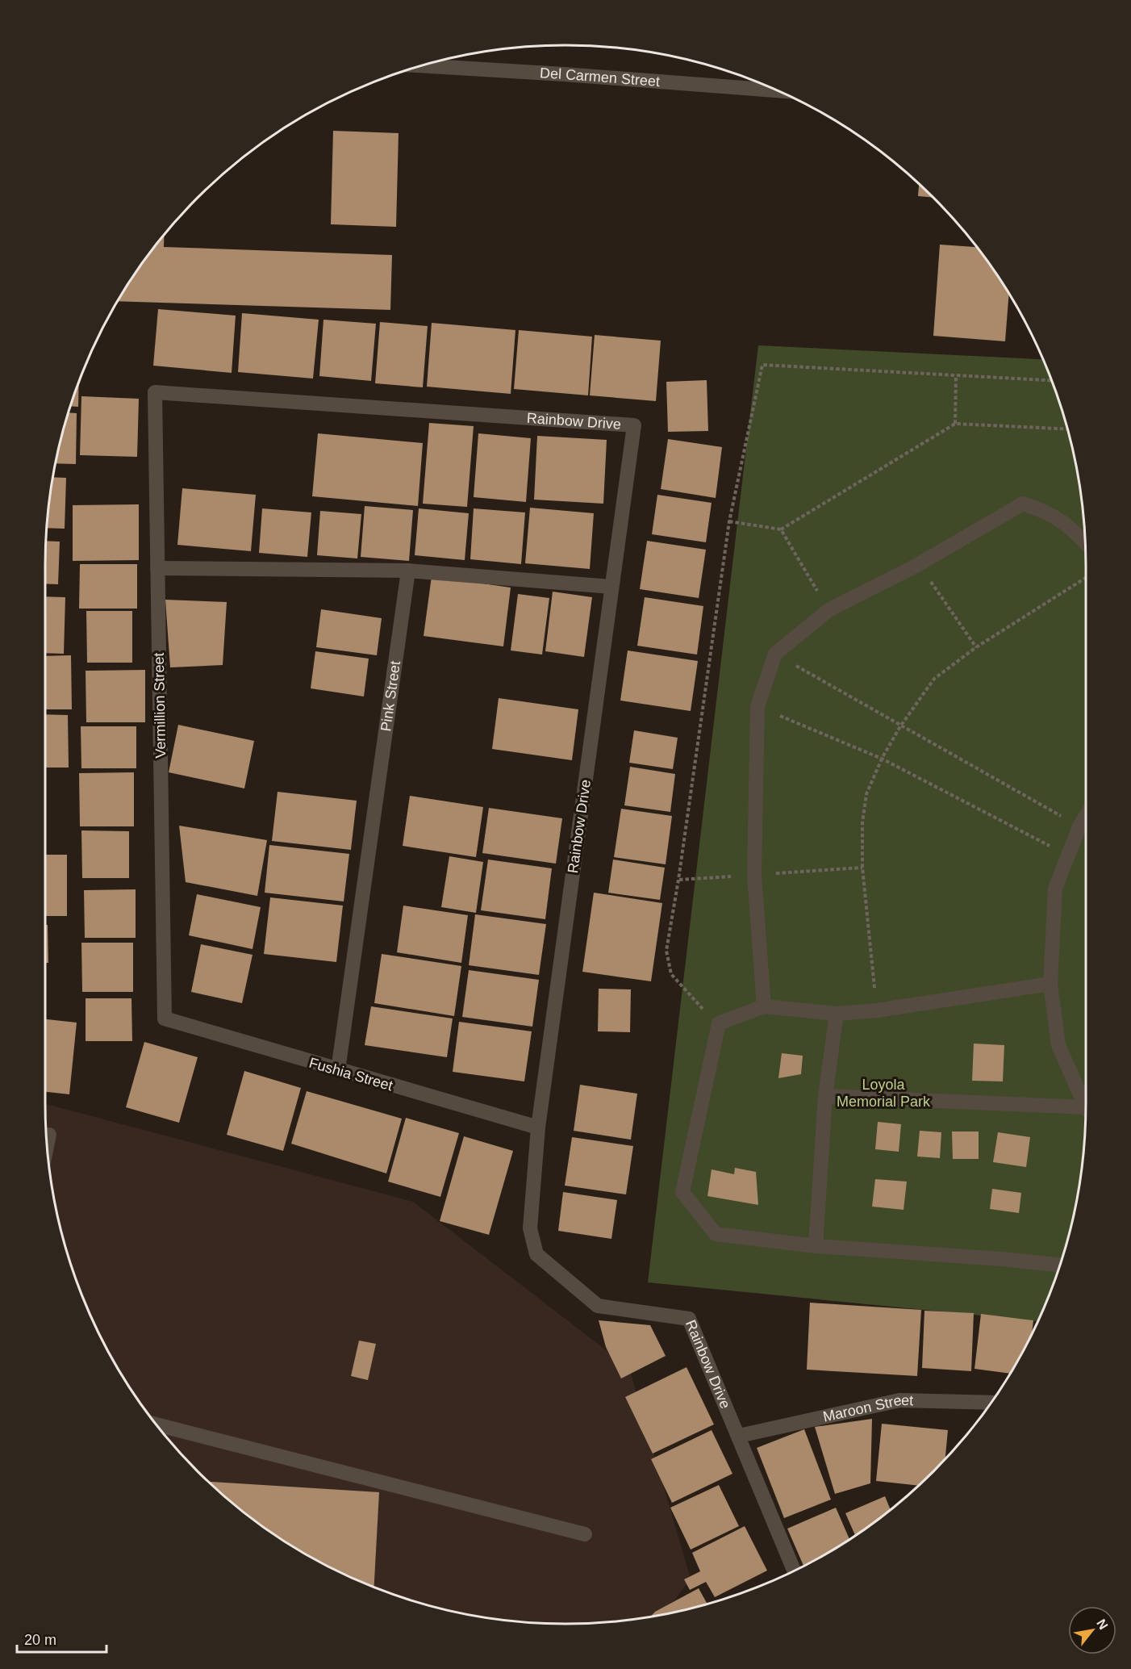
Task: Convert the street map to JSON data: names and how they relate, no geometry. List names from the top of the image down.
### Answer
{
  "streets": {
    "street": [
      "Del Carmen Street",
      "Rainbow Drive",
      "Pink Street",
      "Vermillion Street",
      "Fushia Street",
      "Maroon Street"
    ]
  },
  "crossings": [
    ["Rainbow Drive", "Vermillion Street"],
    ["Rainbow Drive", "Fushia Street"],
    ["Rainbow Drive", "Maroon Street"],
    ["Pink Street", "Fushia Street"],
    ["Vermillion Street", "Fushia Street"]
  ],
  "parks": ["Loyola Memorial Park"],
  "scale_bar": "20 m",
  "north": "top right"
}
